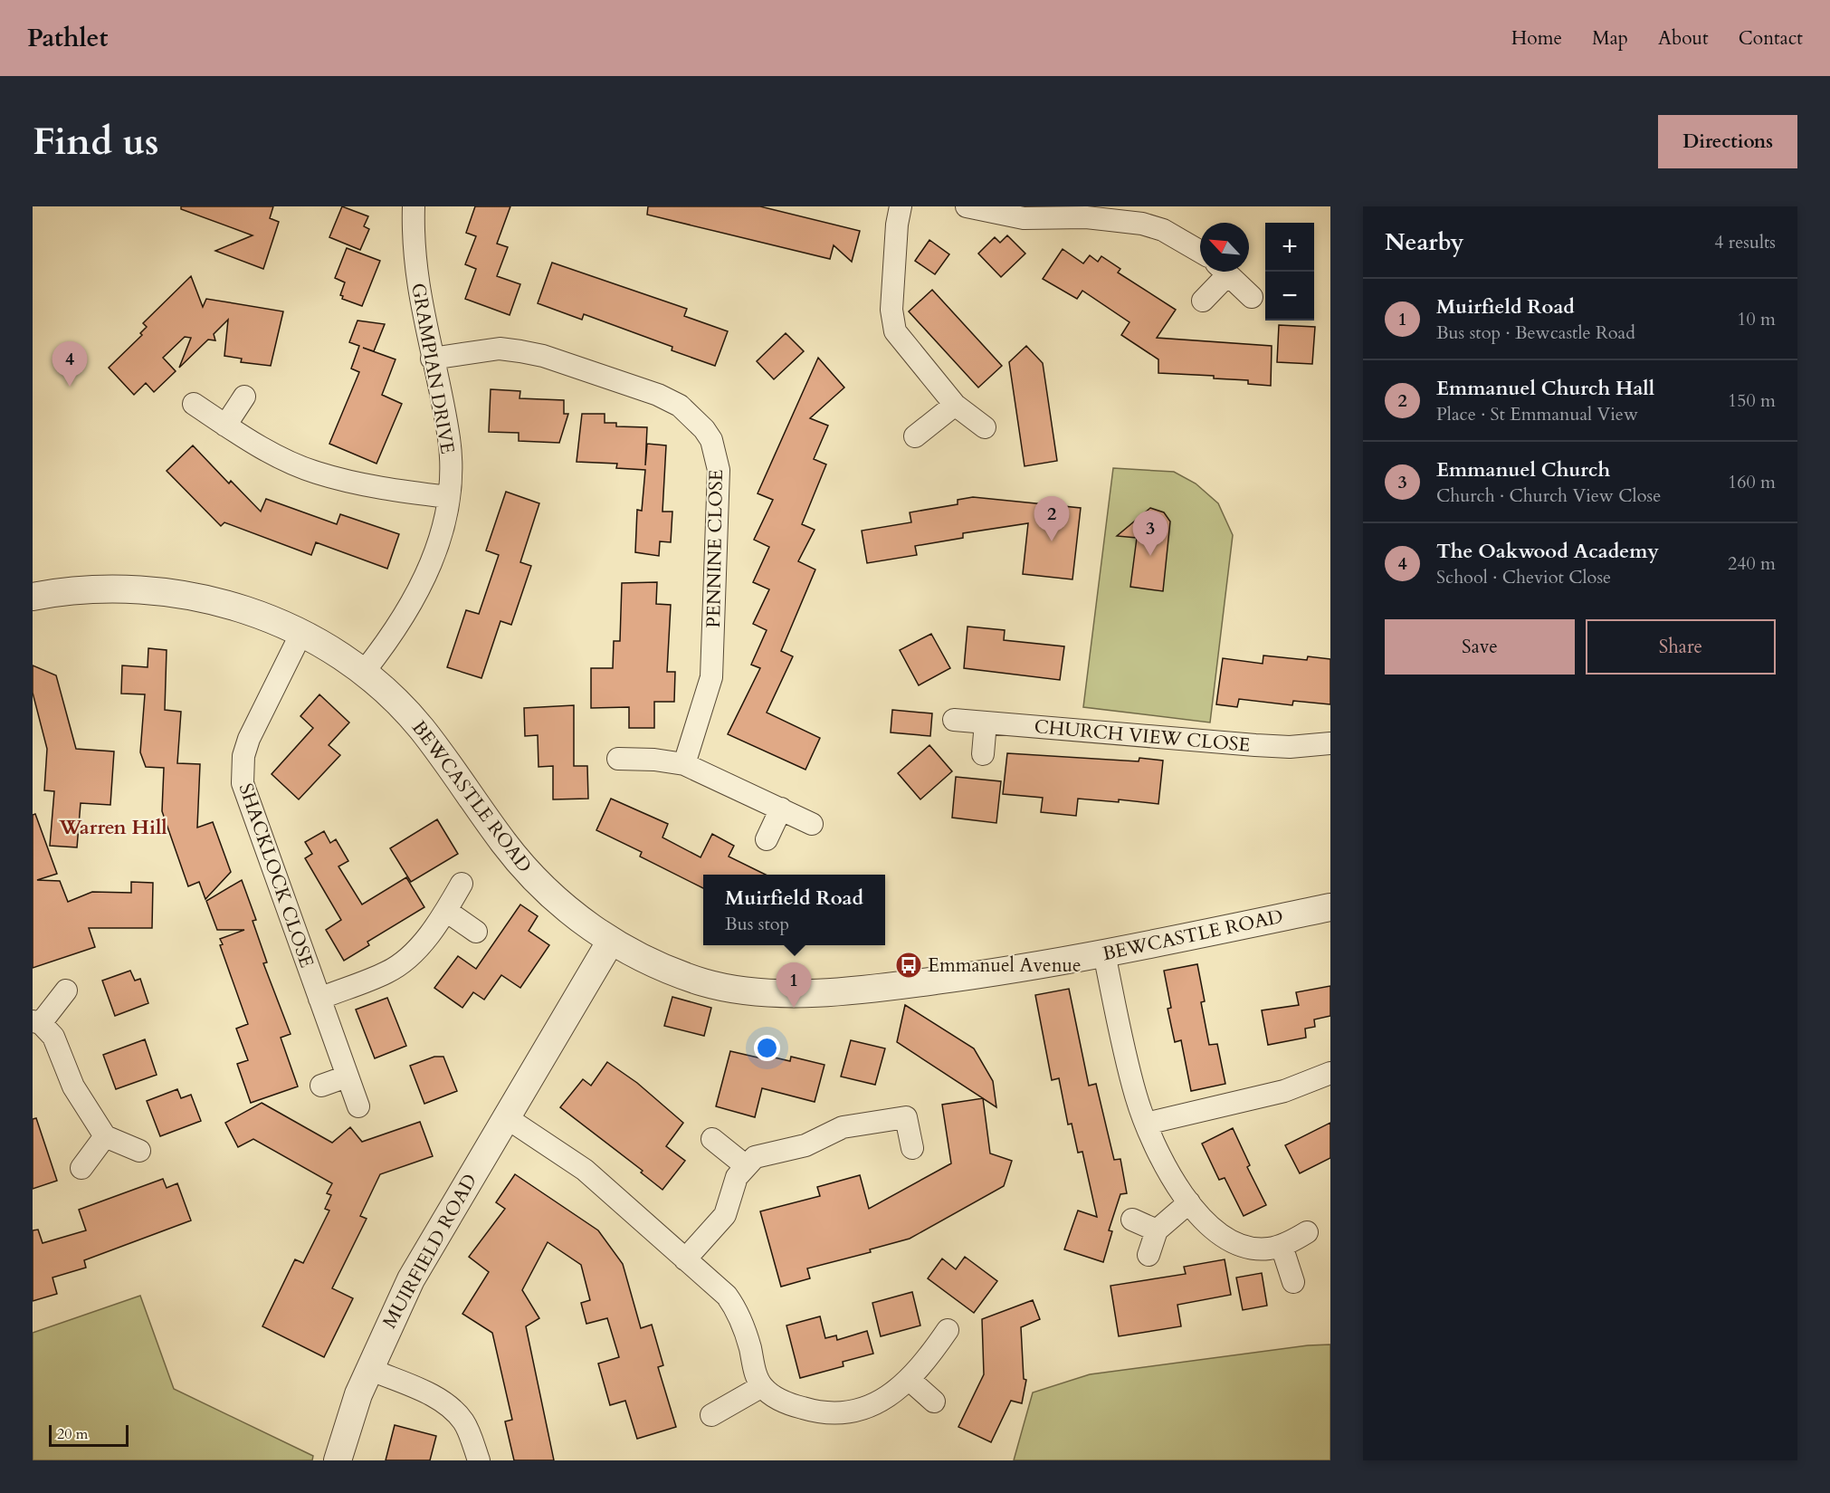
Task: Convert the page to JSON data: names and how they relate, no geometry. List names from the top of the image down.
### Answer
{
  "streets": {
    "street": [
      "GRAMPIAN DRIVE",
      "PENNINE CLOSE",
      "CHURCH VIEW CLOSE",
      "BEWCASTLE ROAD",
      "SHACKLOCK CLOSE",
      "MUIRFIELD ROAD"
    ]
  },
  "crossings": [
    ["GRAMPIAN DRIVE", "PENNINE CLOSE"],
    ["GRAMPIAN DRIVE", "BEWCASTLE ROAD"],
    ["BEWCASTLE ROAD", "SHACKLOCK CLOSE"],
    ["BEWCASTLE ROAD", "MUIRFIELD ROAD"]
  ],
  "districts": ["Warren Hill"],
  "places": {
    "bus stop": ["Emmanuel Avenue"]
  },
  "scale_bar": "20 m",
  "north": "top left",
  "page": {
    "header": "Pathlet",
    "nav": [
      "Home",
      "Map",
      "About",
      "Contact"
    ],
    "buttons": [
      "Directions",
      ["Save", "Share"]
    ],
    "title": "Find us",
    "heading": ["Nearby", "4 results"],
    "map_buttons": ["+", "−"],
    "list": [
      {
        "mark": "1",
        "name": "Muirfield Road",
        "note": "Bus stop · Bewcastle Road",
        "value": "10 m"
      },
      {
        "mark": "2",
        "name": "Emmanuel Church Hall",
        "note": "Place · St Emmanual View",
        "value": "150 m"
      },
      {
        "mark": "3",
        "name": "Emmanuel Church",
        "note": "Church · Church View Close",
        "value": "160 m"
      },
      {
        "mark": "4",
        "name": "The Oakwood Academy",
        "note": "School · Cheviot Close",
        "value": "240 m"
      }
    ],
    "pins": [
      "4",
      "2",
      "3",
      "1"
    ],
    "popup": ["Muirfield Road", "Bus stop"],
    "scale": "20 m"
  }
}
